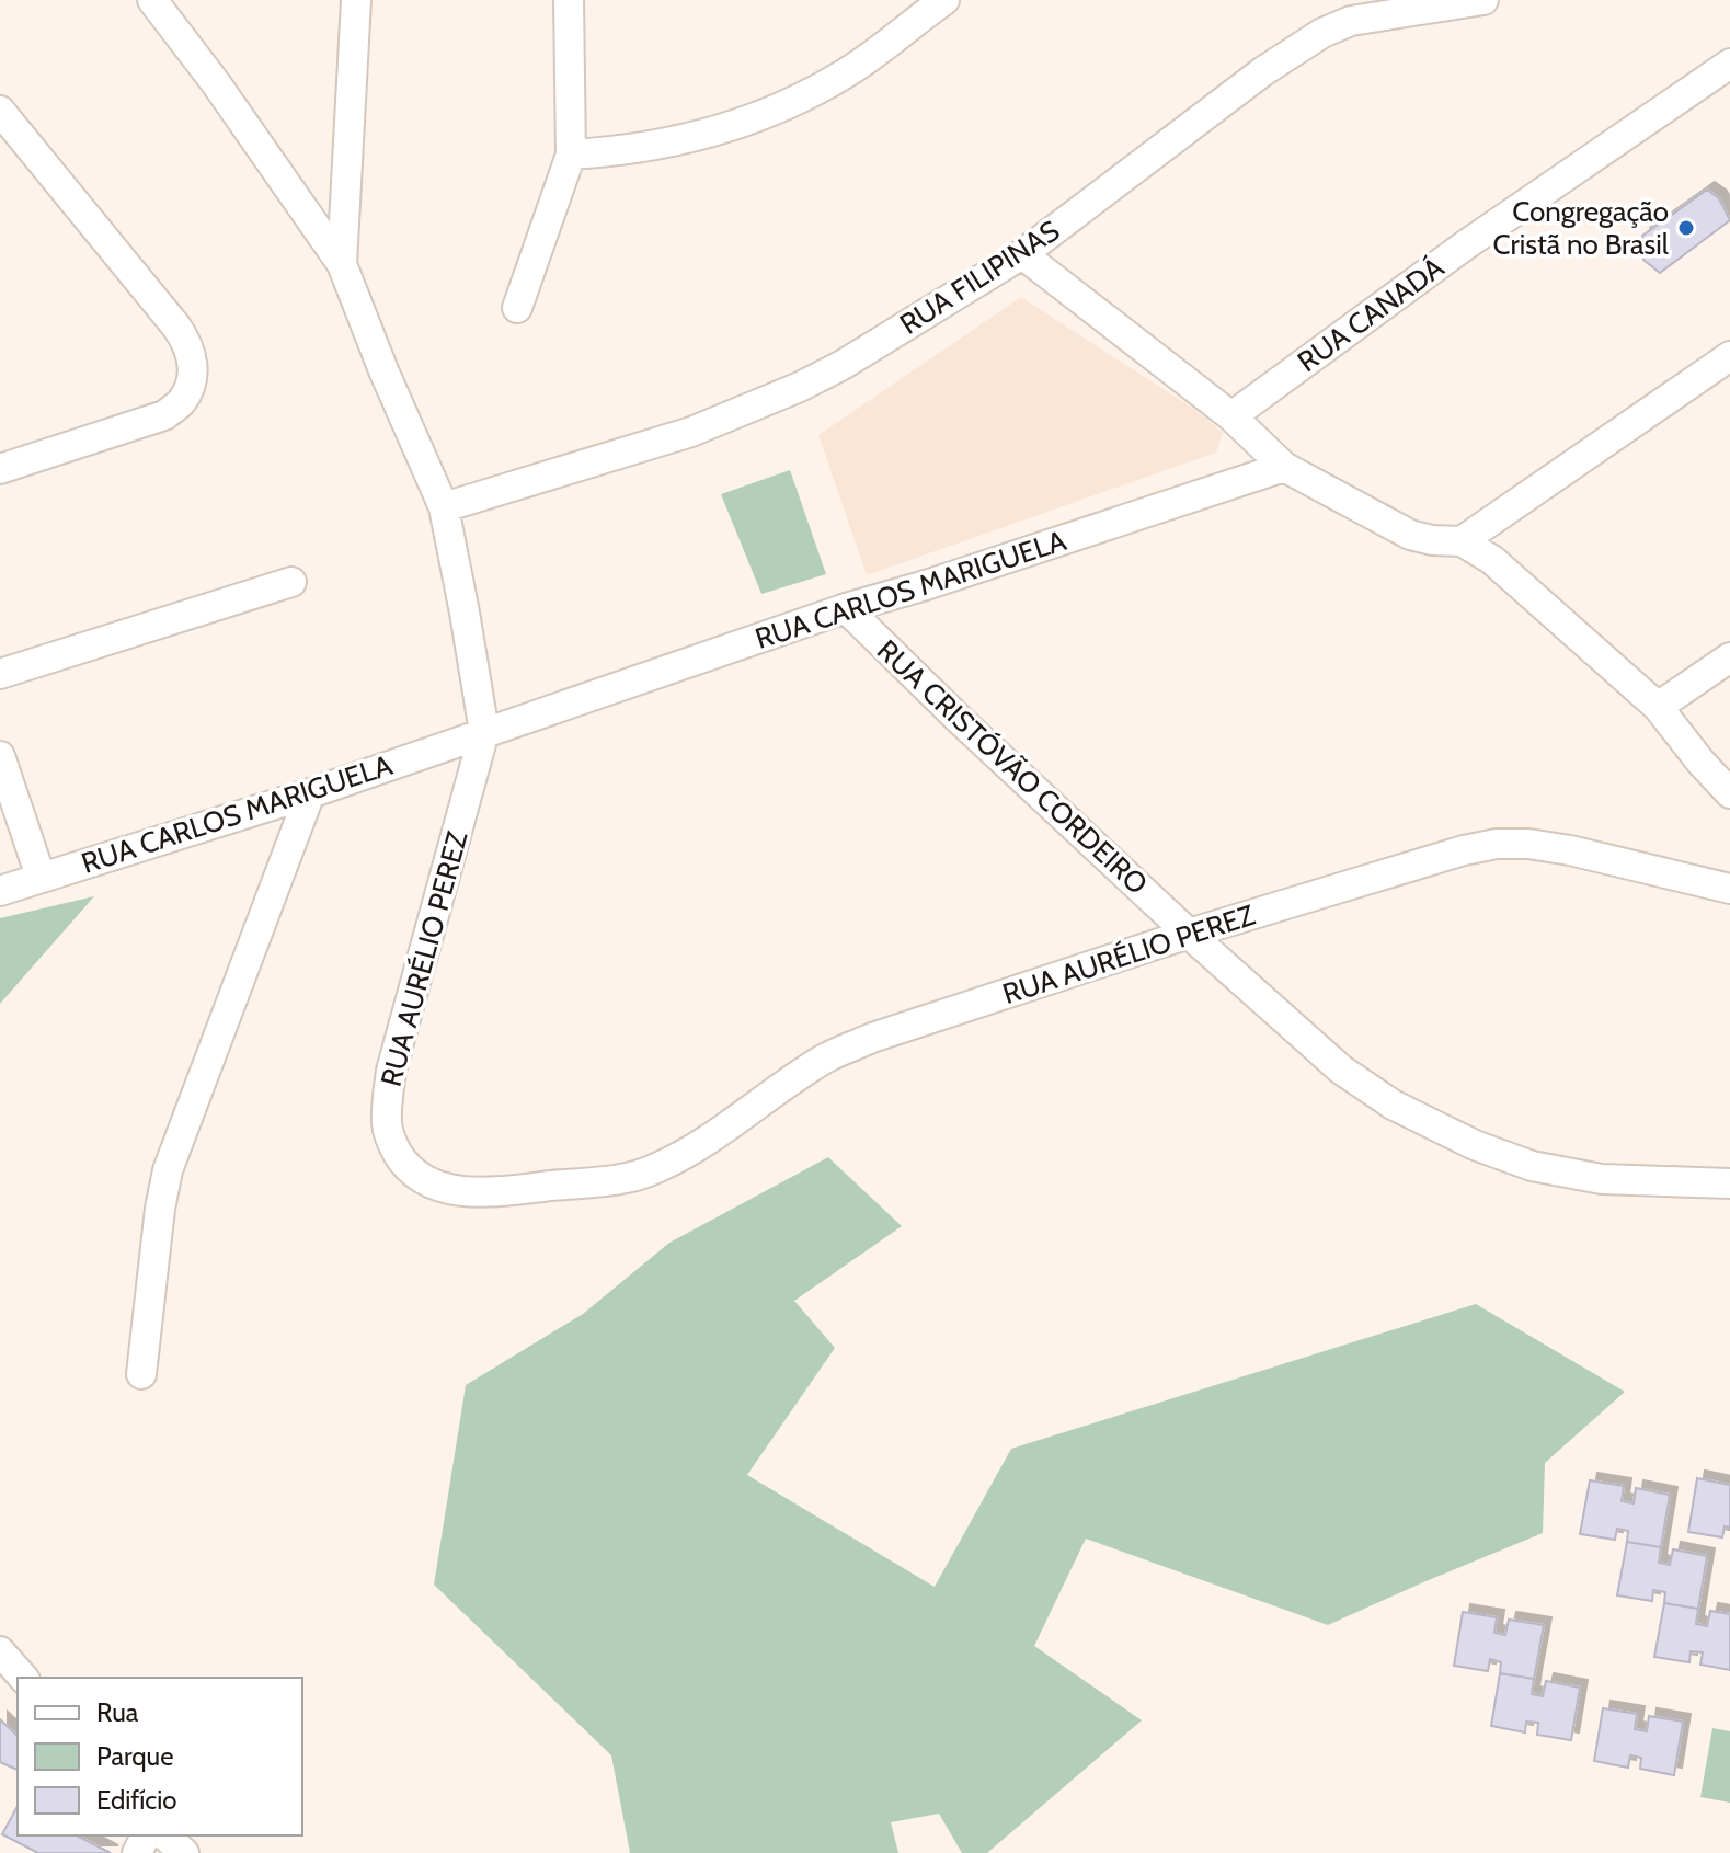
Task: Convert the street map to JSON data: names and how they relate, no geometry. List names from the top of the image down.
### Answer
{
  "streets": {
    "street": [
      "RUA FILIPINAS",
      "RUA CANADÁ",
      "RUA CARLOS MARIGUELA",
      "RUA CRISTÓVÃO CORDEIRO",
      "RUA AURÉLIO PEREZ"
    ]
  },
  "crossings": [
    ["RUA FILIPINAS", "RUA AURÉLIO PEREZ"],
    ["RUA CARLOS MARIGUELA", "RUA CRISTÓVÃO CORDEIRO"],
    ["RUA CARLOS MARIGUELA", "RUA AURÉLIO PEREZ"],
    ["RUA CRISTÓVÃO CORDEIRO", "RUA AURÉLIO PEREZ"]
  ],
  "places": ["Congregação Cristã no Brasil"],
  "legend": ["Rua", "Parque", "Edifício"]
}
